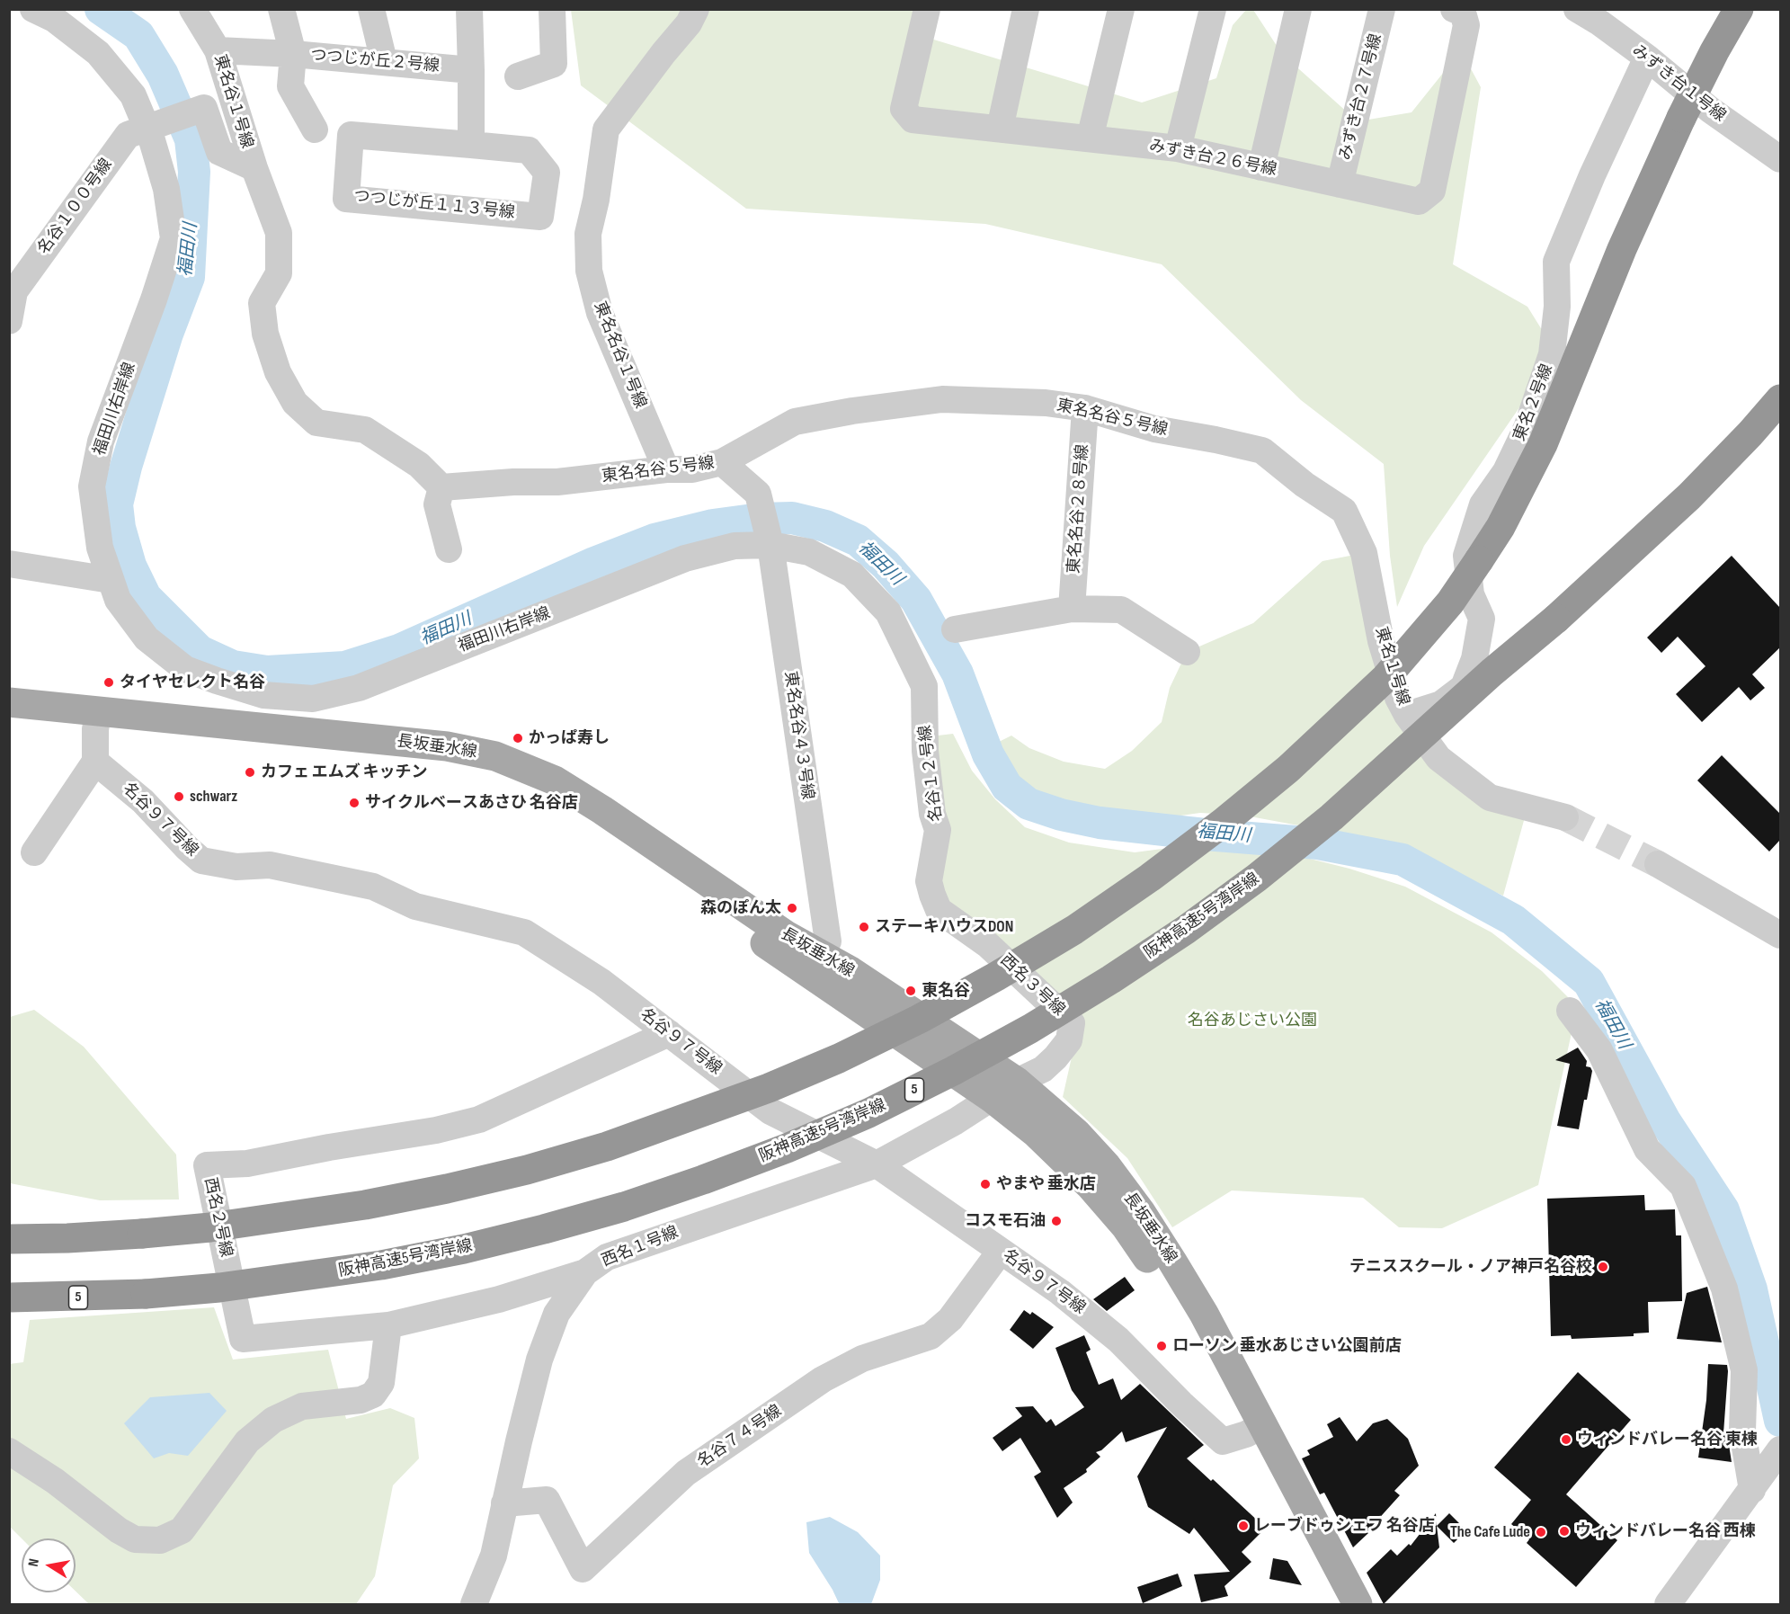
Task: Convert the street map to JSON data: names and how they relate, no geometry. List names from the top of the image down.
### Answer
{
  "streets": {
    "highway": ["阪神高速5号湾岸線", "5"],
    "main road": ["長坂垂水線"],
    "street": [
      "つつじが丘２号線",
      "みずき台１号線",
      "みずき台２７号線",
      "東名谷１号線",
      "みずき台２６号線",
      "つつじが丘１１３号線",
      "名谷１００号線",
      "東名名谷１号線",
      "東名２号線",
      "福田川右岸線",
      "東名名谷５号線",
      "東名名谷２８号線",
      "東名１号線",
      "東名名谷４３号線",
      "名谷１２号線",
      "名谷９７号線",
      "西名３号線",
      "西名２号線",
      "西名１号線",
      "名谷７４号線"
    ]
  },
  "crossings": [
    ["つつじが丘２号線", "東名谷１号線"],
    ["みずき台１号線", "東名２号線"],
    ["みずき台２７号線", "みずき台２６号線"],
    ["名谷１００号線", "福田川右岸線"],
    ["東名名谷１号線", "東名名谷５号線"],
    ["東名２号線", "東名１号線"],
    ["福田川右岸線", "東名名谷４３号線"],
    ["福田川右岸線", "名谷１２号線"],
    ["東名名谷５号線", "東名名谷２８号線"],
    ["東名名谷５号線", "東名１号線"],
    ["東名名谷５号線", "東名名谷４３号線"],
    ["東名名谷４３号線", "長坂垂水線"],
    ["長坂垂水線", "名谷９７号線"],
    ["長坂垂水線", "西名３号線"],
    ["長坂垂水線", "西名１号線"],
    ["名谷１２号線", "西名３号線"],
    ["名谷９７号線", "西名２号線"],
    ["名谷９７号線", "西名１号線"],
    ["名谷９７号線", "名谷７４号線"],
    ["西名３号線", "西名１号線"],
    ["西名２号線", "西名１号線"],
    ["西名１号線", "名谷７４号線"]
  ],
  "water": ["福田川"],
  "parks": ["名谷あじさい公園"],
  "places": [
    "タイヤセレクト名谷",
    "かっぱ寿し",
    "カフェ エムズ キッチン",
    "schwarz",
    "サイクルベースあさひ 名谷店",
    "森のぽん太",
    "ステーキハウスDON",
    "東名谷",
    "やまや 垂水店",
    "コスモ石油",
    "テニススクール・ノア神戸名谷校",
    "ローソン 垂水あじさい公園前店",
    "ウィンドバレー名谷 東棟",
    "レーブドゥシェフ 名谷店",
    "ウィンドバレー名谷 西棟",
    "The Cafe Lude"
  ],
  "north": "left"
}
